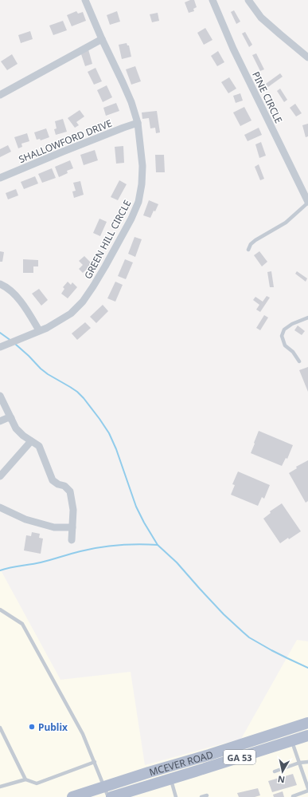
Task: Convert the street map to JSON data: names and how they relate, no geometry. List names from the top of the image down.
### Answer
{
  "streets": {
    "main road": ["GA 53", "MCEVER ROAD"],
    "street": ["PINE CIRCLE", "SHALLOWFORD DRIVE", "GREEN HILL CIRCLE"]
  },
  "crossings": [
    ["SHALLOWFORD DRIVE", "GREEN HILL CIRCLE"]
  ],
  "places": ["Publix"],
  "north": "bottom"
}
